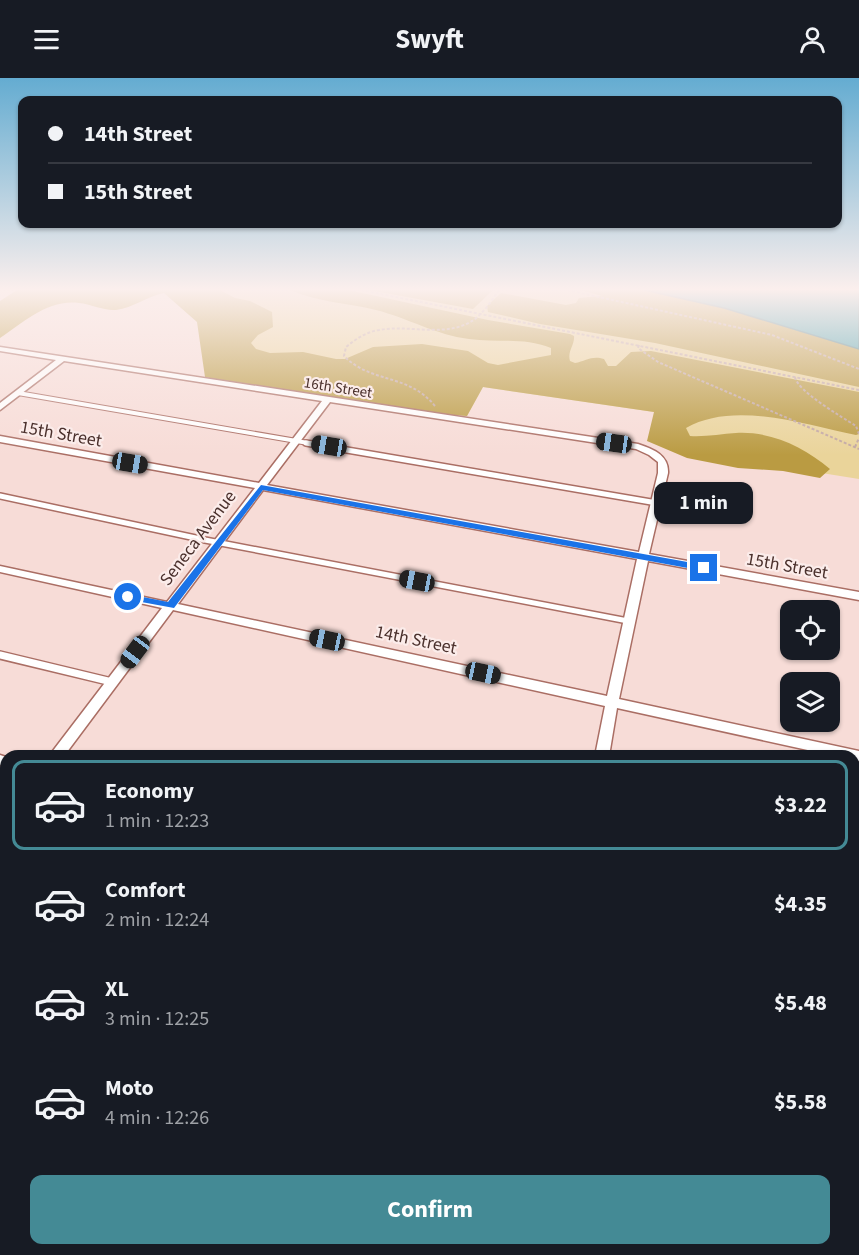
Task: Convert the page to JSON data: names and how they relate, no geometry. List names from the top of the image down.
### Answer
{
  "streets": {
    "street": [
      "16th Street",
      "15th Street",
      "Seneca Avenue",
      "14th Street"
    ]
  },
  "crossings": [
    ["16th Street", "Seneca Avenue"],
    ["15th Street", "Seneca Avenue"],
    ["Seneca Avenue", "14th Street"]
  ],
  "page": {
    "header": "Swyft",
    "banner": ["14th Street", "15th Street"],
    "bubble": "1 min",
    "list": [
      {
        "name": "Economy",
        "note": "1 min · 12:23",
        "value": "$3.22"
      },
      {
        "name": "Comfort",
        "note": "2 min · 12:24",
        "value": "$4.35"
      },
      {
        "name": "XL",
        "note": "3 min · 12:25",
        "value": "$5.48"
      },
      {
        "name": "Moto",
        "note": "4 min · 12:26",
        "value": "$5.58"
      }
    ],
    "buttons": "Confirm"
  }
}
